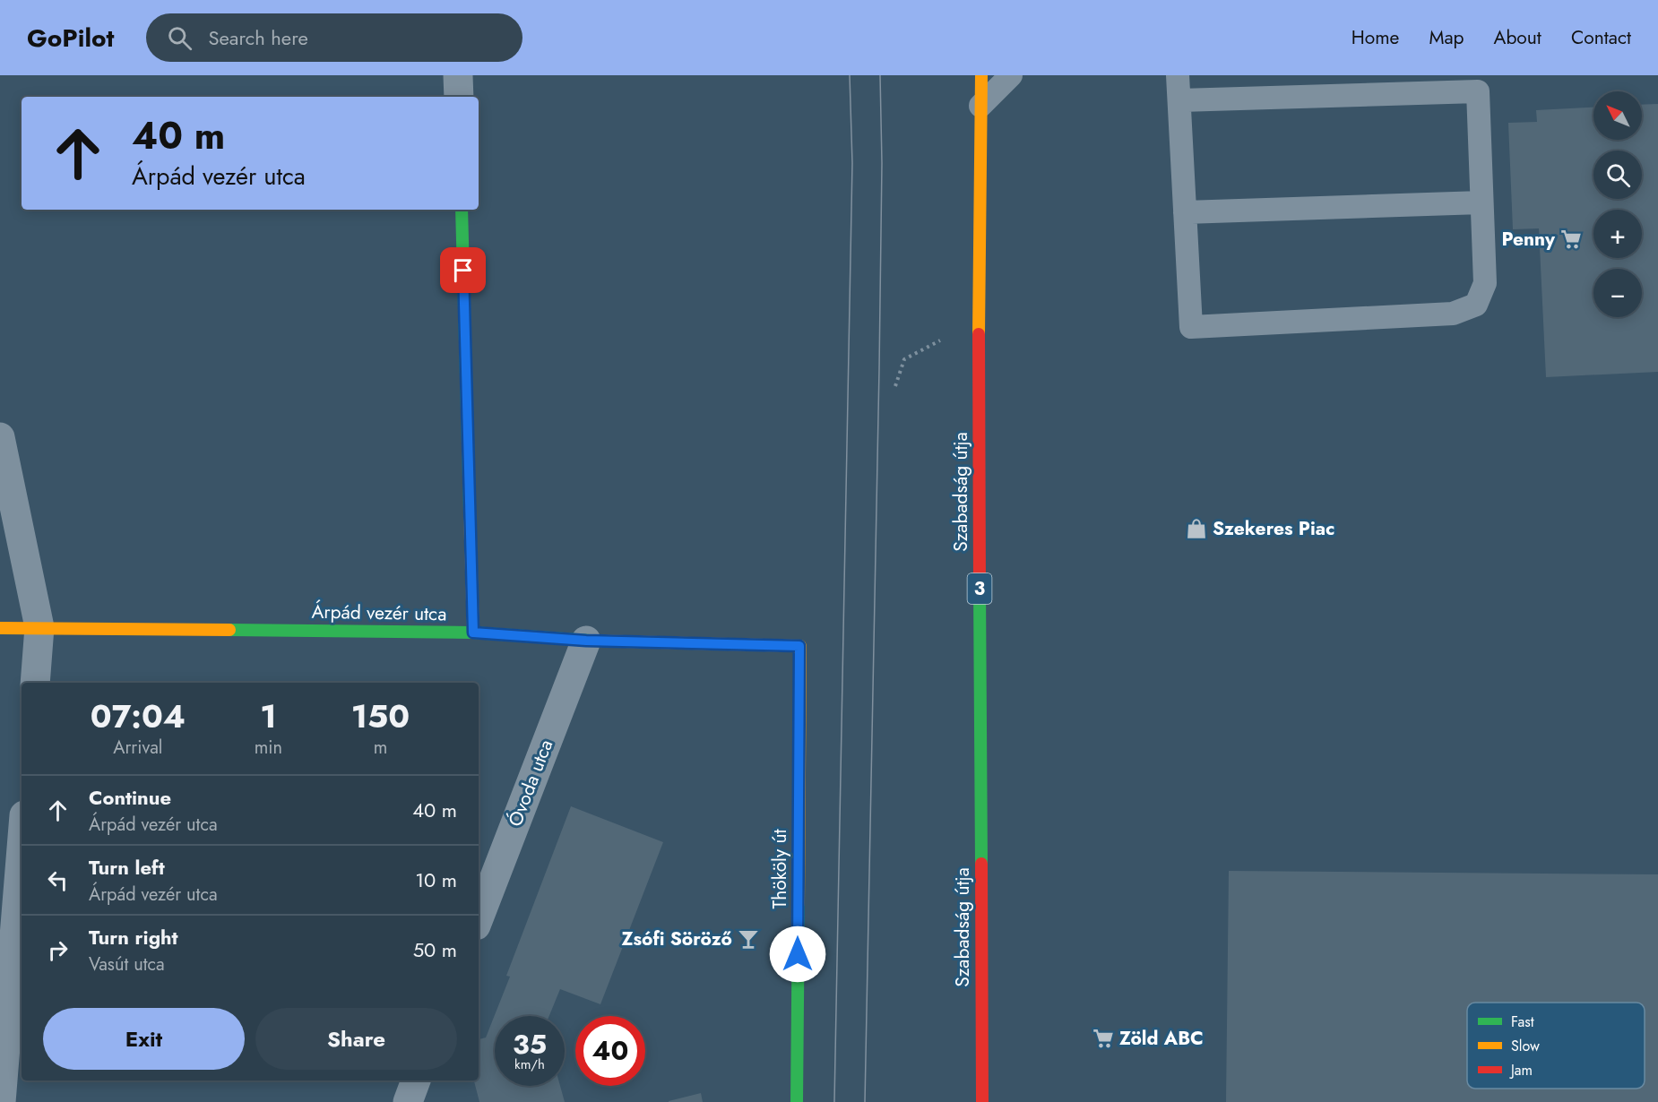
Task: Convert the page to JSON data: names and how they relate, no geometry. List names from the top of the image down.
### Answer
{
  "streets": {
    "street": [
      "Szabadság útja",
      "3",
      "Árpád vezér utca",
      "Óvoda utca",
      "Thököly út"
    ]
  },
  "crossings": [
    ["Árpád vezér utca", "Óvoda utca"],
    ["Árpád vezér utca", "Thököly út"]
  ],
  "places": {
    "supermarket": ["Penny", "Zöld ABC"],
    "shop": ["Szekeres Piac"],
    "bar": ["Zsófi Söröző"]
  },
  "legend": ["Fast", "Slow", "Jam"],
  "north": "top left",
  "page": {
    "header": "GoPilot",
    "search": "Search here",
    "nav": [
      "Home",
      "Map",
      "About",
      "Contact"
    ],
    "map_buttons": ["+", "−"],
    "turn": ["40 m", "Árpád vezér utca"],
    "eta": [
      "07:04",
      "Arrival",
      "1",
      "min",
      "150",
      "m"
    ],
    "list": [
      {
        "name": "Continue",
        "note": "Árpád vezér utca",
        "value": "40 m"
      },
      {
        "name": "Turn left",
        "note": "Árpád vezér utca",
        "value": "10 m"
      },
      {
        "name": "Turn right",
        "note": "Vasút utca",
        "value": "50 m"
      }
    ],
    "buttons": ["Exit", "Share"],
    "speed": "35 km/h",
    "limit": "40"
  }
}
